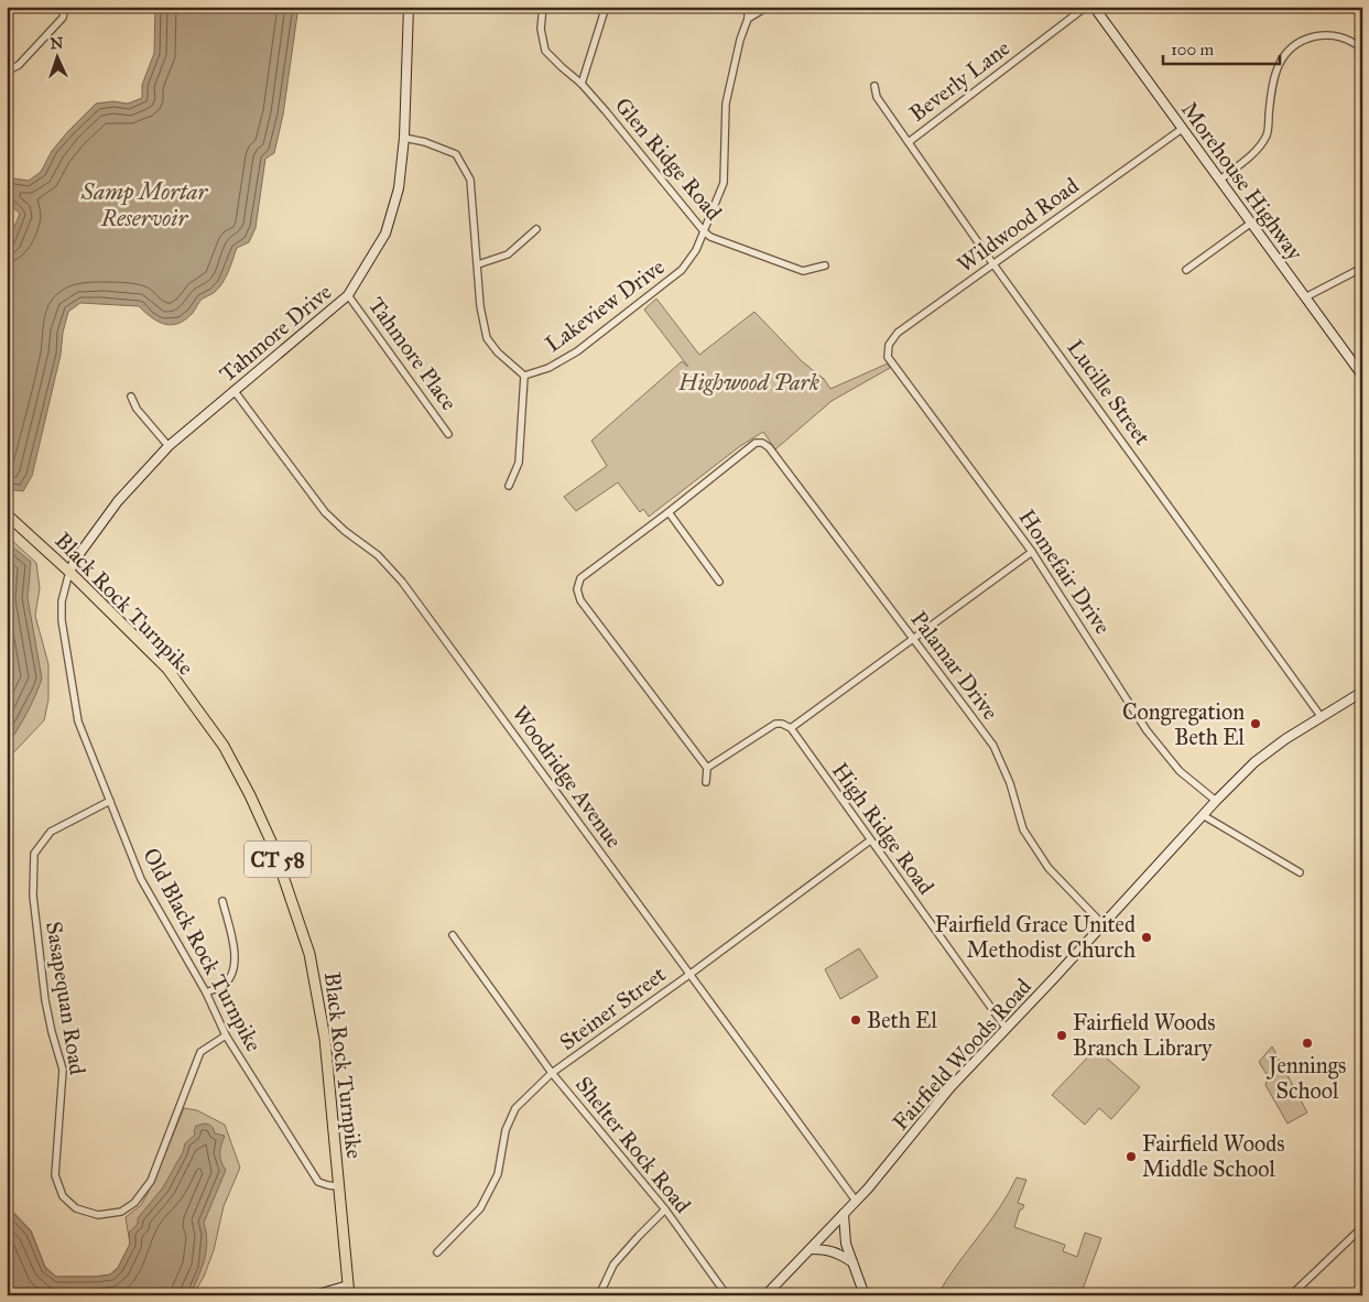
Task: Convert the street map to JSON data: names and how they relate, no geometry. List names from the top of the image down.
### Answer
{
  "streets": {
    "main road": ["Black Rock Turnpike", "CT 58"],
    "street": [
      "Beverly Lane",
      "Glen Ridge Road",
      "Morehouse Highway",
      "Wildwood Road",
      "Lakeview Drive",
      "Tahmore Drive",
      "Tahmore Place",
      "Lucille Street",
      "Homefair Drive",
      "Palamar Drive",
      "Woodridge Avenue",
      "High Ridge Road",
      "Old Black Rock Turnpike",
      "Sasapequan Road",
      "Steiner Street",
      "Fairfield Woods Road",
      "Shelter Rock Road"
    ]
  },
  "crossings": [
    ["Beverly Lane", "Lucille Street"],
    ["Glen Ridge Road", "Lakeview Drive"],
    ["Morehouse Highway", "Wildwood Road"],
    ["Wildwood Road", "Lucille Street"],
    ["Wildwood Road", "Homefair Drive"],
    ["Tahmore Drive", "Tahmore Place"],
    ["Tahmore Drive", "Black Rock Turnpike"],
    ["Tahmore Drive", "Woodridge Avenue"],
    ["Tahmore Drive", "Old Black Rock Turnpike"],
    ["Lucille Street", "Fairfield Woods Road"],
    ["Homefair Drive", "Fairfield Woods Road"],
    ["Black Rock Turnpike", "Old Black Rock Turnpike"],
    ["Palamar Drive", "Fairfield Woods Road"],
    ["Woodridge Avenue", "Steiner Street"],
    ["Woodridge Avenue", "Fairfield Woods Road"],
    ["High Ridge Road", "Steiner Street"],
    ["High Ridge Road", "Fairfield Woods Road"],
    ["Old Black Rock Turnpike", "Sasapequan Road"],
    ["Steiner Street", "Shelter Rock Road"]
  ],
  "water": ["Samp Mortar Reservoir"],
  "parks": ["Highwood Park"],
  "places": [
    "Congregation Beth El",
    "Fairfield Grace United Methodist Church",
    "Beth El",
    "Fairfield Woods Branch Library",
    "Jennings School",
    "Fairfield Woods Middle School"
  ],
  "scale_bar": "100 m",
  "north": "top"
}
